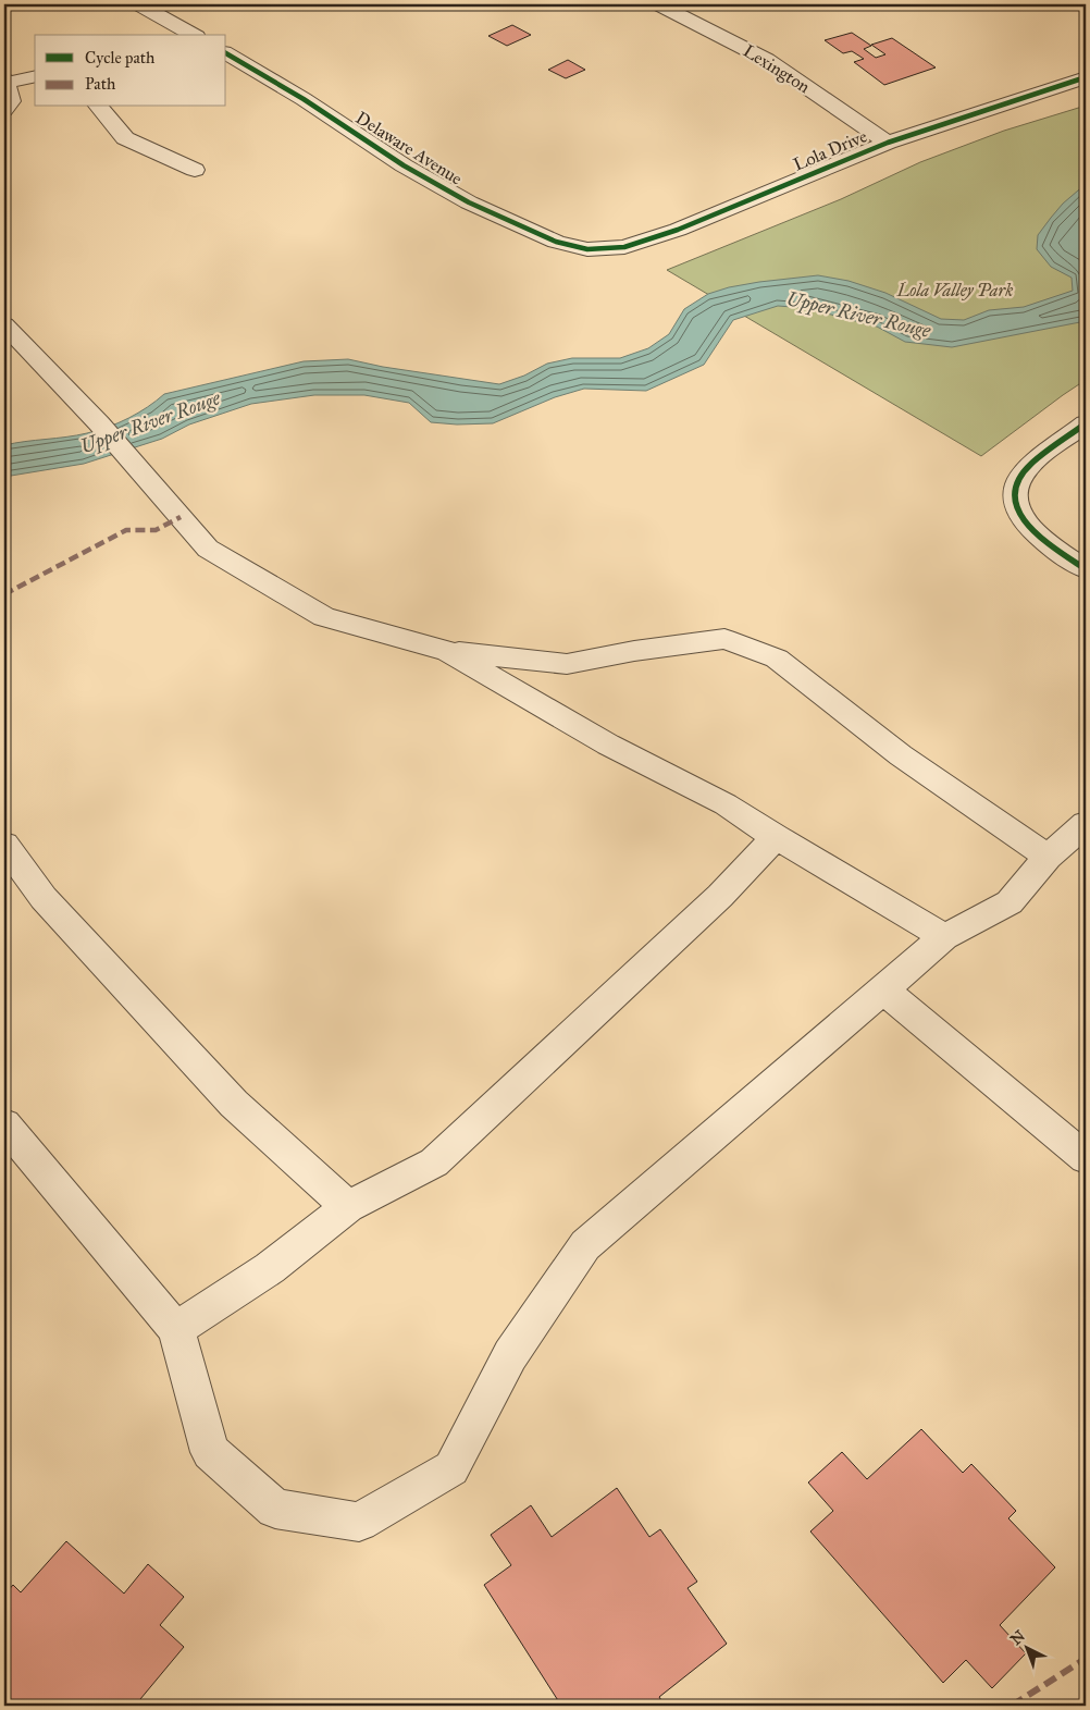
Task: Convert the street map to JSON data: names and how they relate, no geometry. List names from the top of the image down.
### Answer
{
  "streets": {
    "street": ["Lexington", "Delaware Avenue", "Lola Drive"]
  },
  "crossings": [
    ["Lexington", "Lola Drive"],
    ["Delaware Avenue", "Lola Drive"]
  ],
  "water": ["Upper River Rouge"],
  "parks": ["Lola Valley Park"],
  "legend": ["Cycle path", "Path"],
  "north": "top left"
}
